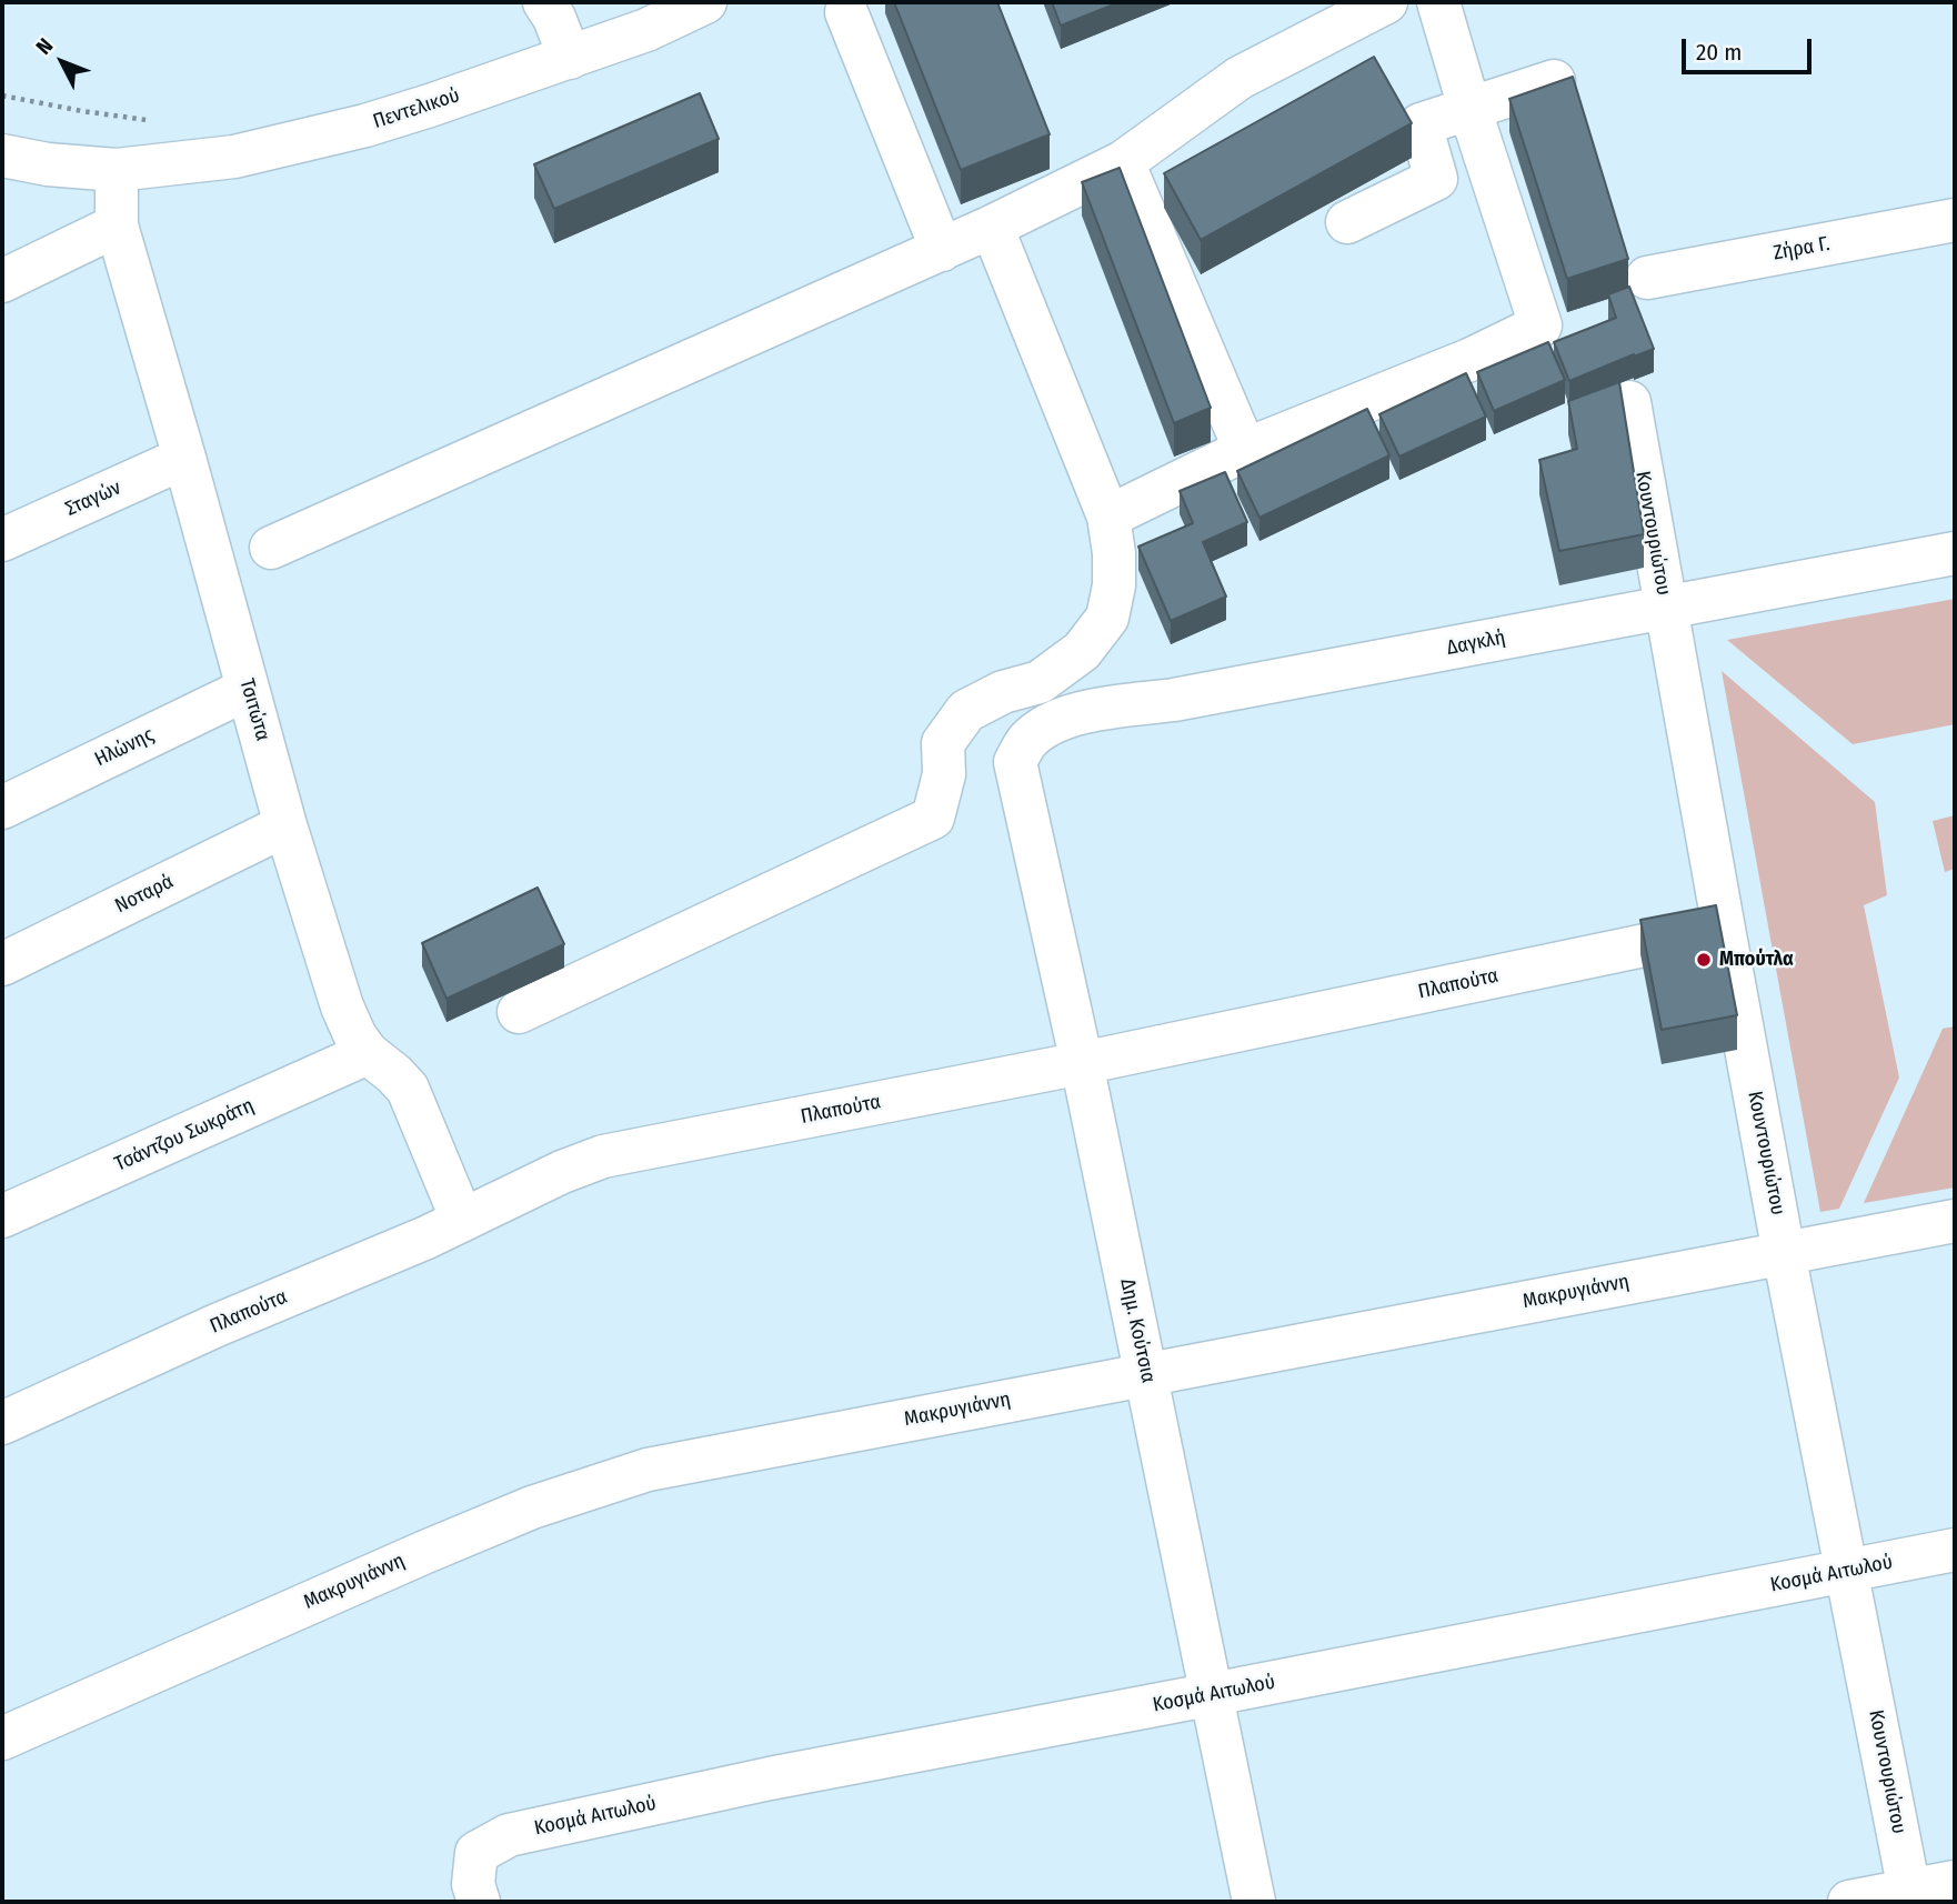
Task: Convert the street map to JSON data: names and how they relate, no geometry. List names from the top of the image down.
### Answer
{
  "streets": {
    "street": [
      "Πεντελικού",
      "Ζήρα Γ.",
      "Σταγών",
      "Κουντουριώτου",
      "Δαγκλή",
      "Τσιτώτα",
      "Ηλώνης",
      "Νοταρά",
      "Πλαπούτα",
      "Τσάντζου Σωκράτη",
      "Μακρυγιάννη",
      "Δημ. Κούτσια",
      "Κοσμά Αιτωλού"
    ]
  },
  "crossings": [
    ["Πεντελικού", "Τσιτώτα"],
    ["Σταγών", "Τσιτώτα"],
    ["Κουντουριώτου", "Δαγκλή"],
    ["Κουντουριώτου", "Πλαπούτα"],
    ["Κουντουριώτου", "Μακρυγιάννη"],
    ["Κουντουριώτου", "Κοσμά Αιτωλού"],
    ["Δαγκλή", "Δημ. Κούτσια"],
    ["Τσιτώτα", "Ηλώνης"],
    ["Τσιτώτα", "Νοταρά"],
    ["Τσιτώτα", "Πλαπούτα"],
    ["Τσιτώτα", "Τσάντζου Σωκράτη"],
    ["Πλαπούτα", "Δημ. Κούτσια"],
    ["Μακρυγιάννη", "Δημ. Κούτσια"],
    ["Δημ. Κούτσια", "Κοσμά Αιτωλού"]
  ],
  "places": ["Μπούτλα"],
  "scale_bar": "20 m",
  "north": "top left"
}
